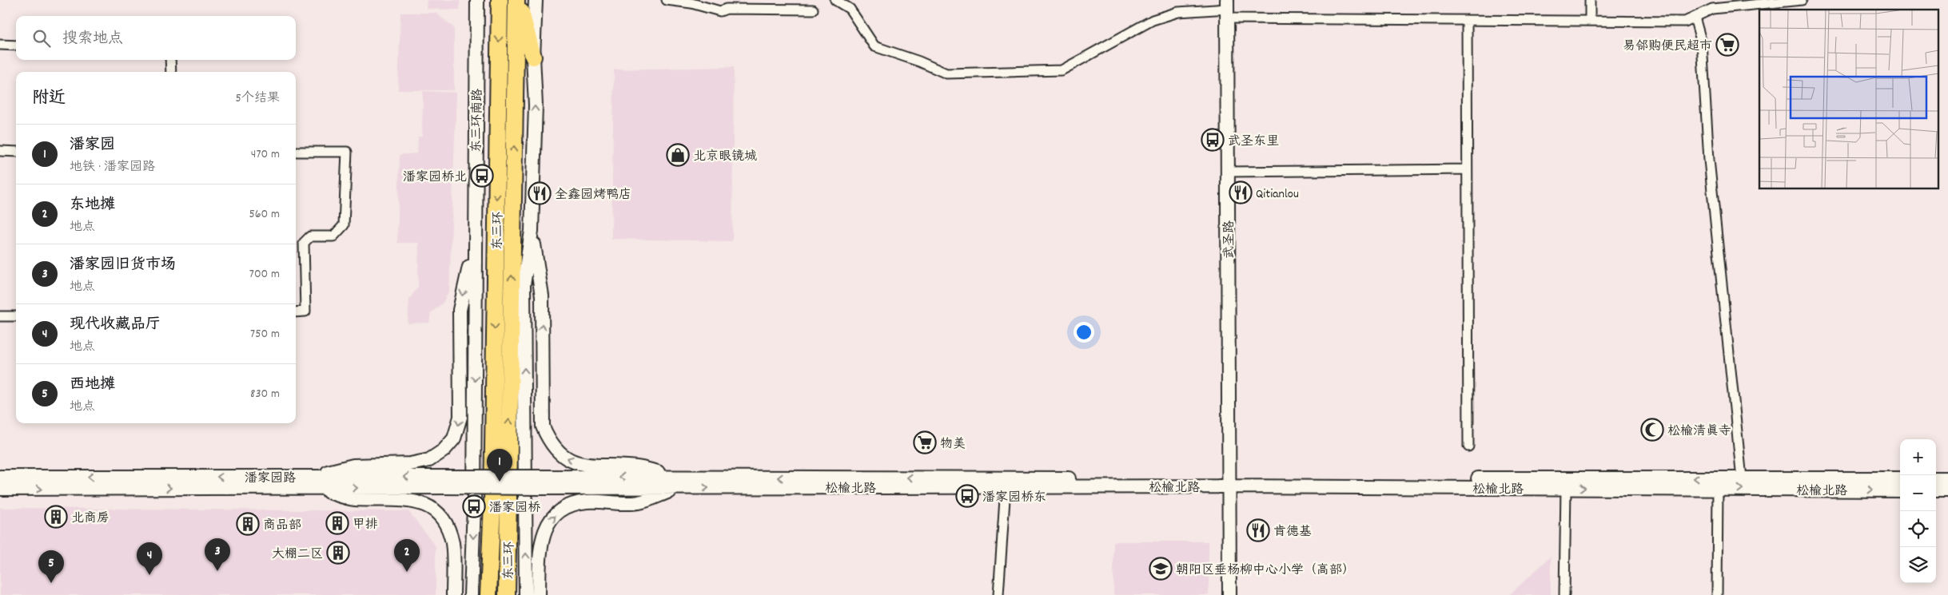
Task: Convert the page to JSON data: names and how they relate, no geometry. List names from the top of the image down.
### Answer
{
  "streets": {
    "highway": ["东三环"],
    "street": [
      "东三环南路",
      "武圣路",
      "潘家园路",
      "松榆北路"
    ]
  },
  "crossings": [
    ["武圣路", "松榆北路"],
    ["潘家园路", "松榆北路"]
  ],
  "places": {
    "supermarket": ["易邻购便民超市", "物美"],
    "bus stop": [
      "武圣东里",
      "潘家园桥北",
      "潘家园桥东",
      "潘家园桥"
    ],
    "shop": ["北京眼镜城"],
    "restaurant": ["Qitianlou", "全鑫园烤鸭店", "肯德基"],
    "mosque": ["松榆清真寺"],
    "building": [
      "北商房",
      "甲排",
      "商品部",
      "大棚二区"
    ],
    "school or university": ["朝阳区垂杨柳中心小学（高部）"]
  },
  "page": {
    "search": "搜索地点",
    "heading": ["附近", "5个结果"],
    "list": [
      {
        "mark": "1",
        "name": "潘家园",
        "note": "地铁 · 潘家园路",
        "value": "470 m"
      },
      {
        "mark": "2",
        "name": "东地摊",
        "note": "地点",
        "value": "560 m"
      },
      {
        "mark": "3",
        "name": "潘家园旧货市场",
        "note": "地点",
        "value": "700 m"
      },
      {
        "mark": "4",
        "name": "现代收藏品厅",
        "note": "地点",
        "value": "750 m"
      },
      {
        "mark": "5",
        "name": "西地摊",
        "note": "地点",
        "value": "830 m"
      }
    ],
    "map_buttons": ["+", "−"],
    "pins": [
      "1",
      "3",
      "2",
      "4",
      "5"
    ]
  }
}
